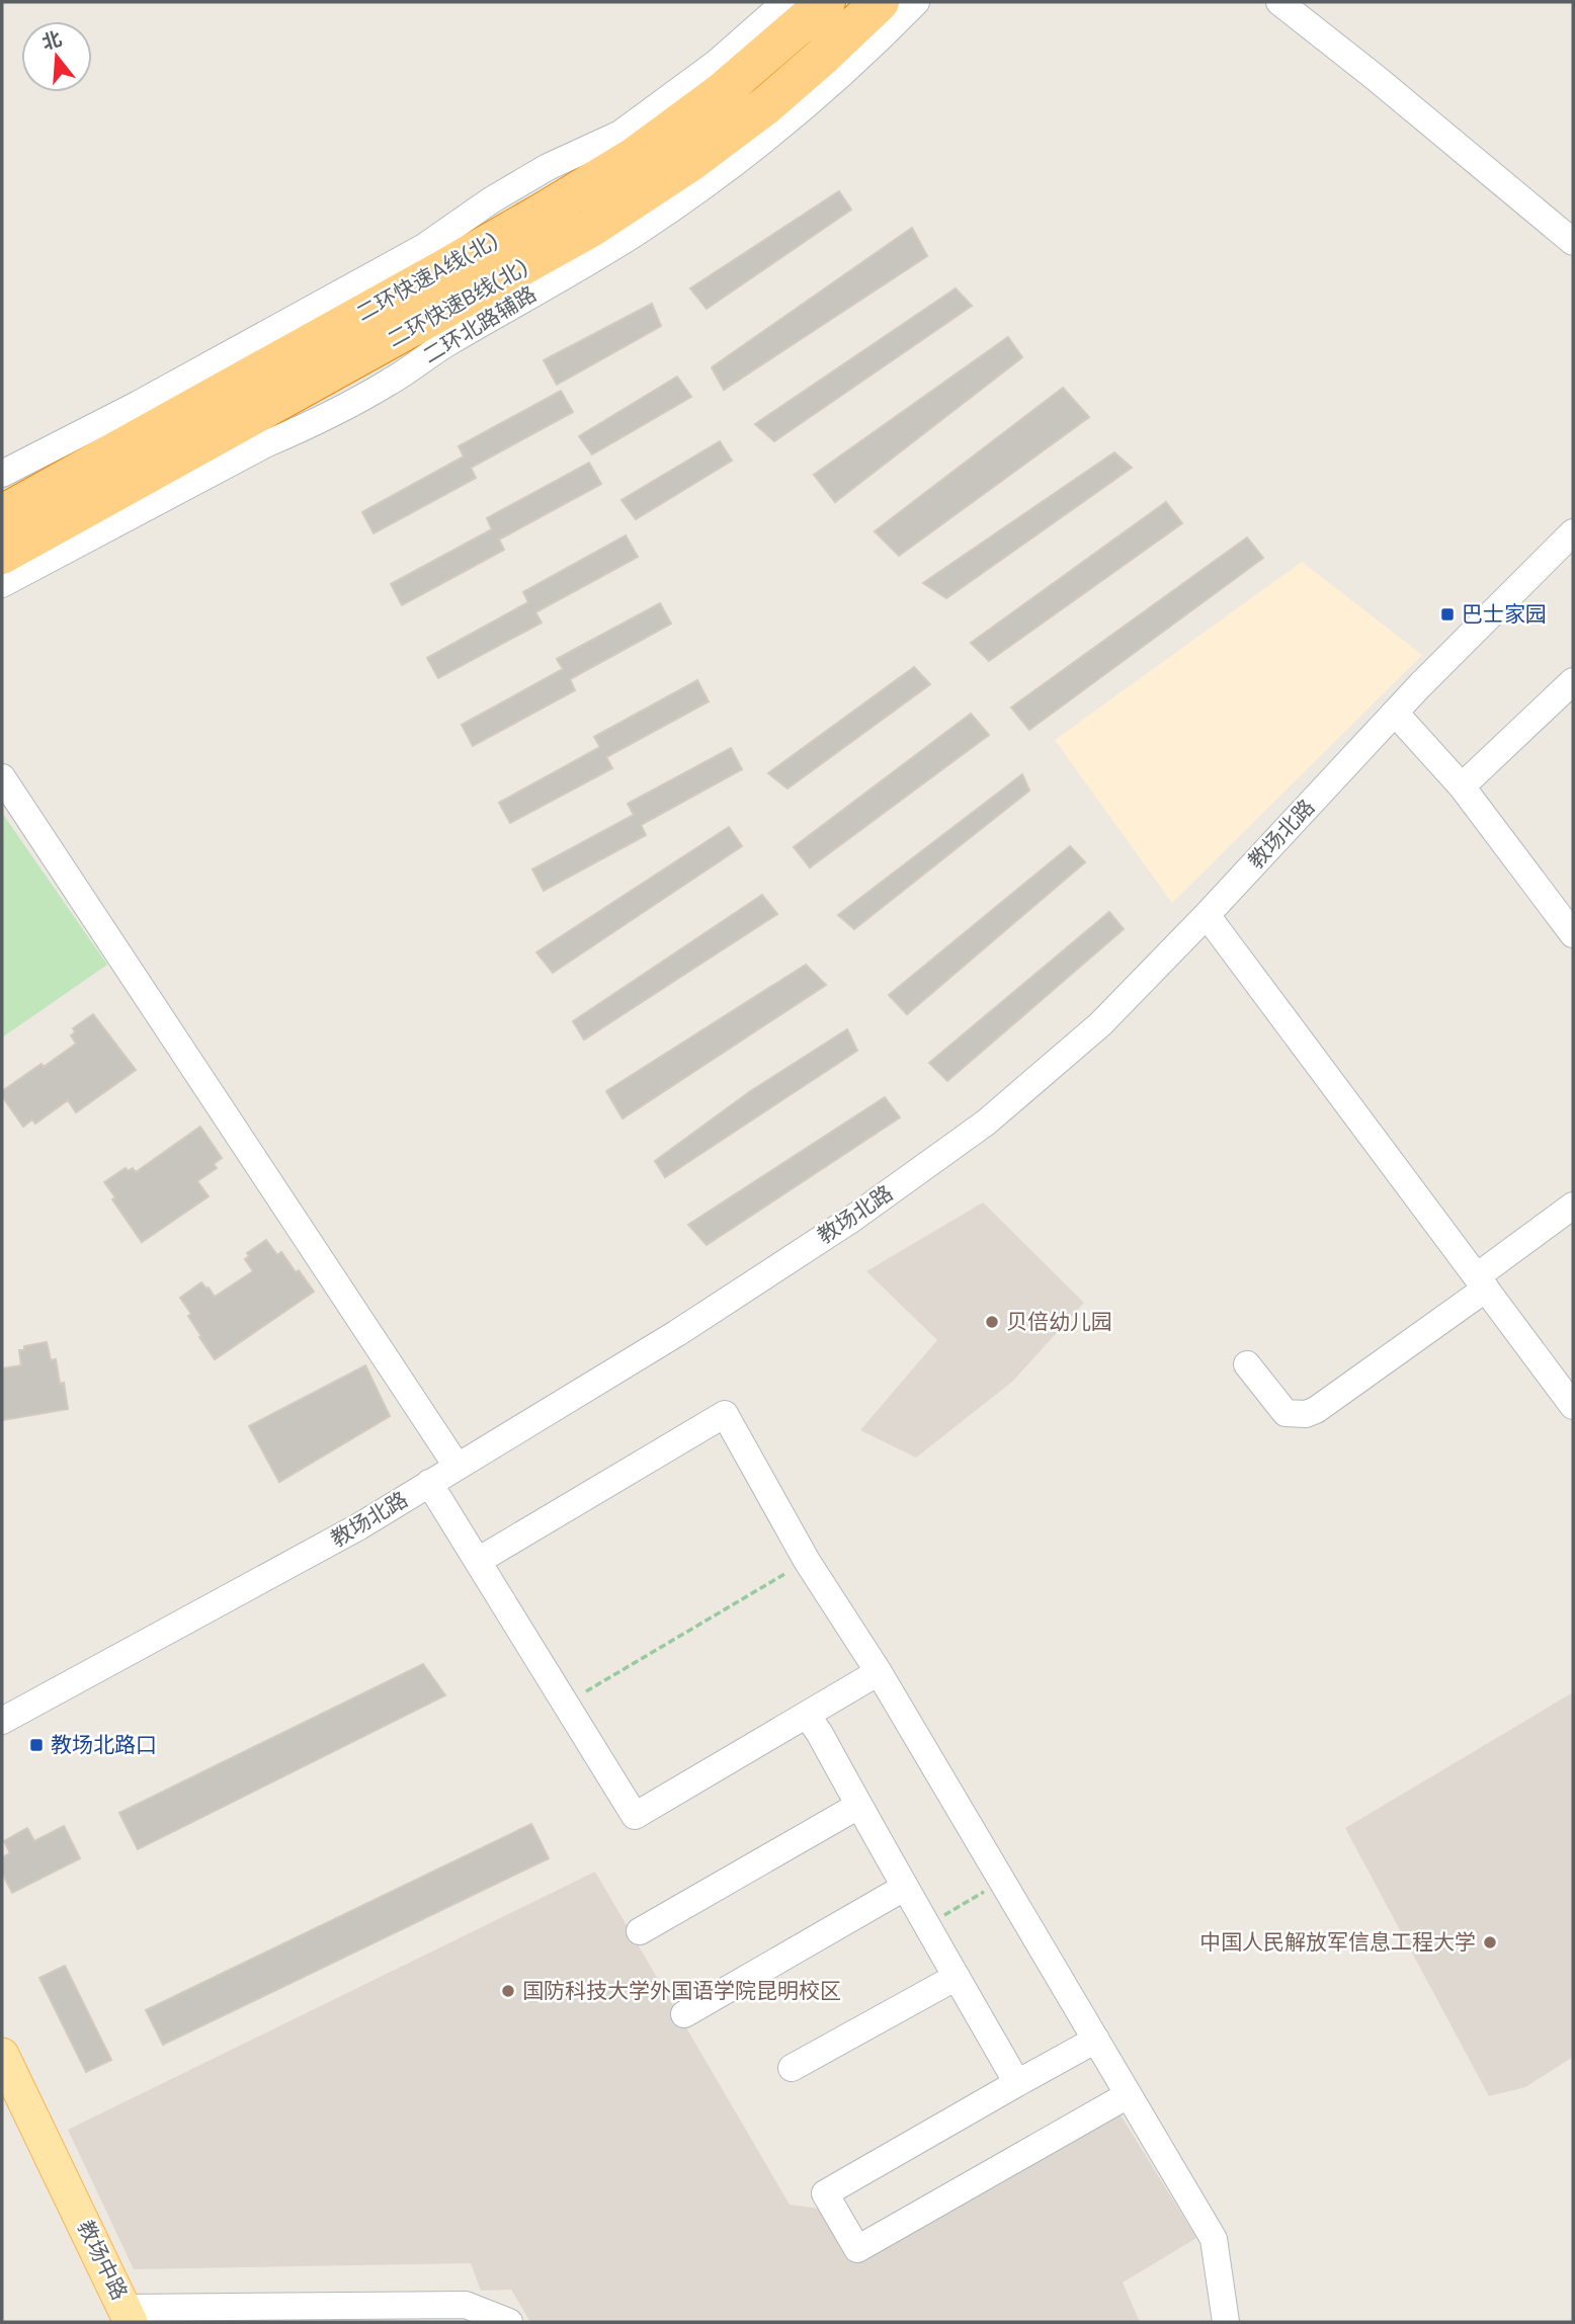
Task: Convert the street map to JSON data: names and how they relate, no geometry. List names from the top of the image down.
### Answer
{
  "streets": {
    "highway": ["二环快速A线(北)", "二环快速B线(北)"],
    "main road": ["教场中路"],
    "street": ["二环北路辅路", "教场北路"]
  },
  "crossings": [
    ["二环快速A线(北)", "二环快速B线(北)"]
  ],
  "places": {
    "transit": ["巴士家园", "教场北路口"],
    "other": ["贝倍幼儿园", "中国人民解放军信息工程大学", "国防科技大学外国语学院昆明校区"]
  },
  "north": "top"
}
